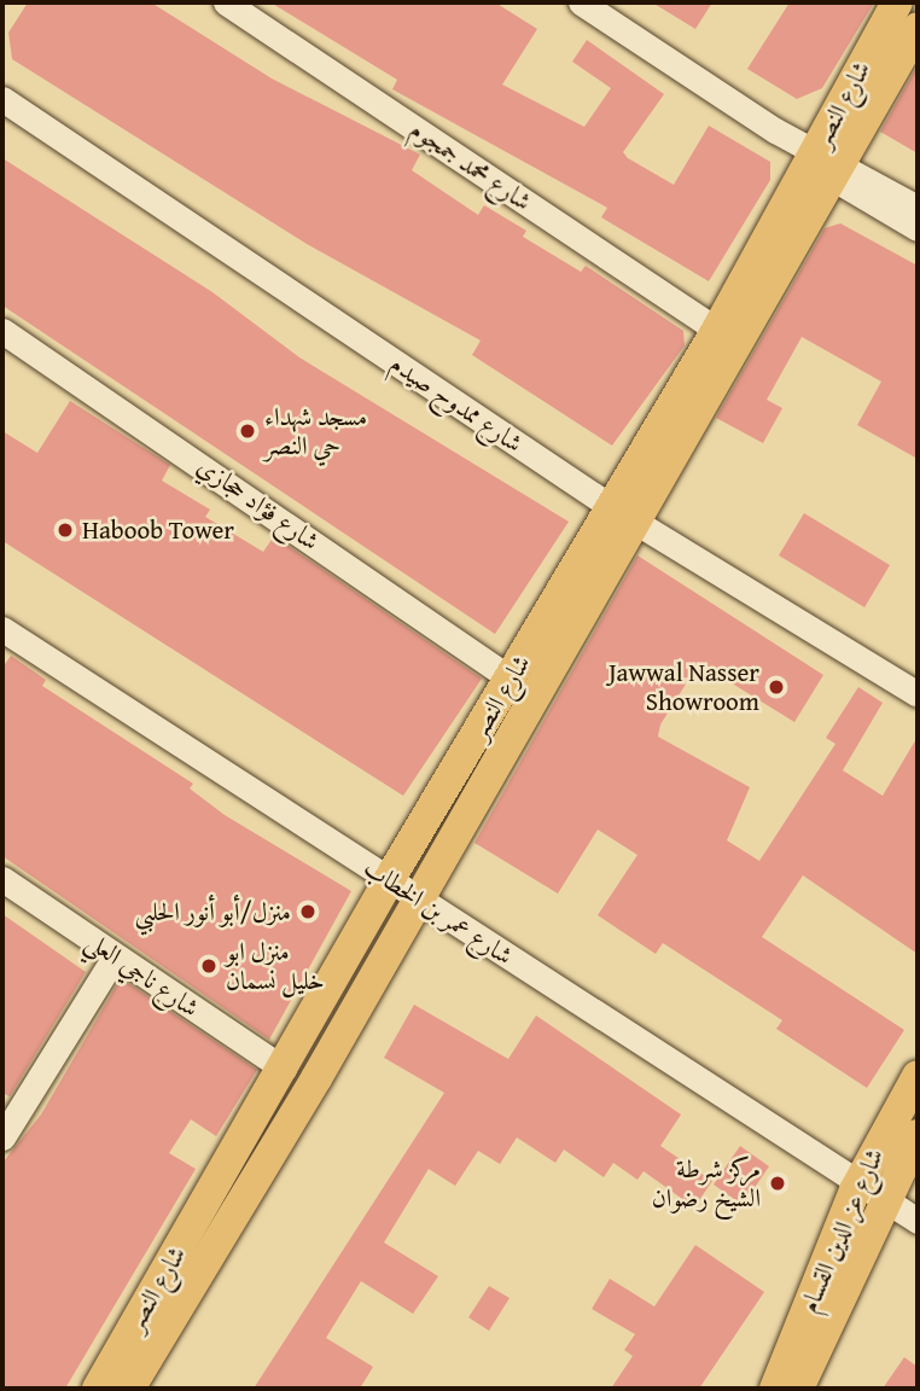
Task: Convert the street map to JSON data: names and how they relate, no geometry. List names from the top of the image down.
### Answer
{
  "streets": {
    "main road": ["شارع النصر", "شارع عز الدين القسام"],
    "street": [
      "شارع محمد جمجوم",
      "شارع ممدوح صيدم",
      "شارع فؤاد حجازي",
      "شارع عمر بن الخطاب",
      "شارع ناجي العلي"
    ]
  },
  "crossings": [
    ["شارع النصر", "شارع محمد جمجوم"],
    ["شارع النصر", "شارع ممدوح صيدم"],
    ["شارع النصر", "شارع فؤاد حجازي"],
    ["شارع النصر", "شارع عمر بن الخطاب"],
    ["شارع النصر", "شارع ناجي العلي"],
    ["شارع عمر بن الخطاب", "شارع عز الدين القسام"]
  ],
  "places": [
    "مسجد شهداء حي النصر",
    "Haboob Tower",
    "Jawwal Nasser Showroom",
    "منزل/أبو أنور الحلبي",
    "منزل ابو خليل نسمان",
    "مركز شرطة الشيخ رضوان"
  ]
}
